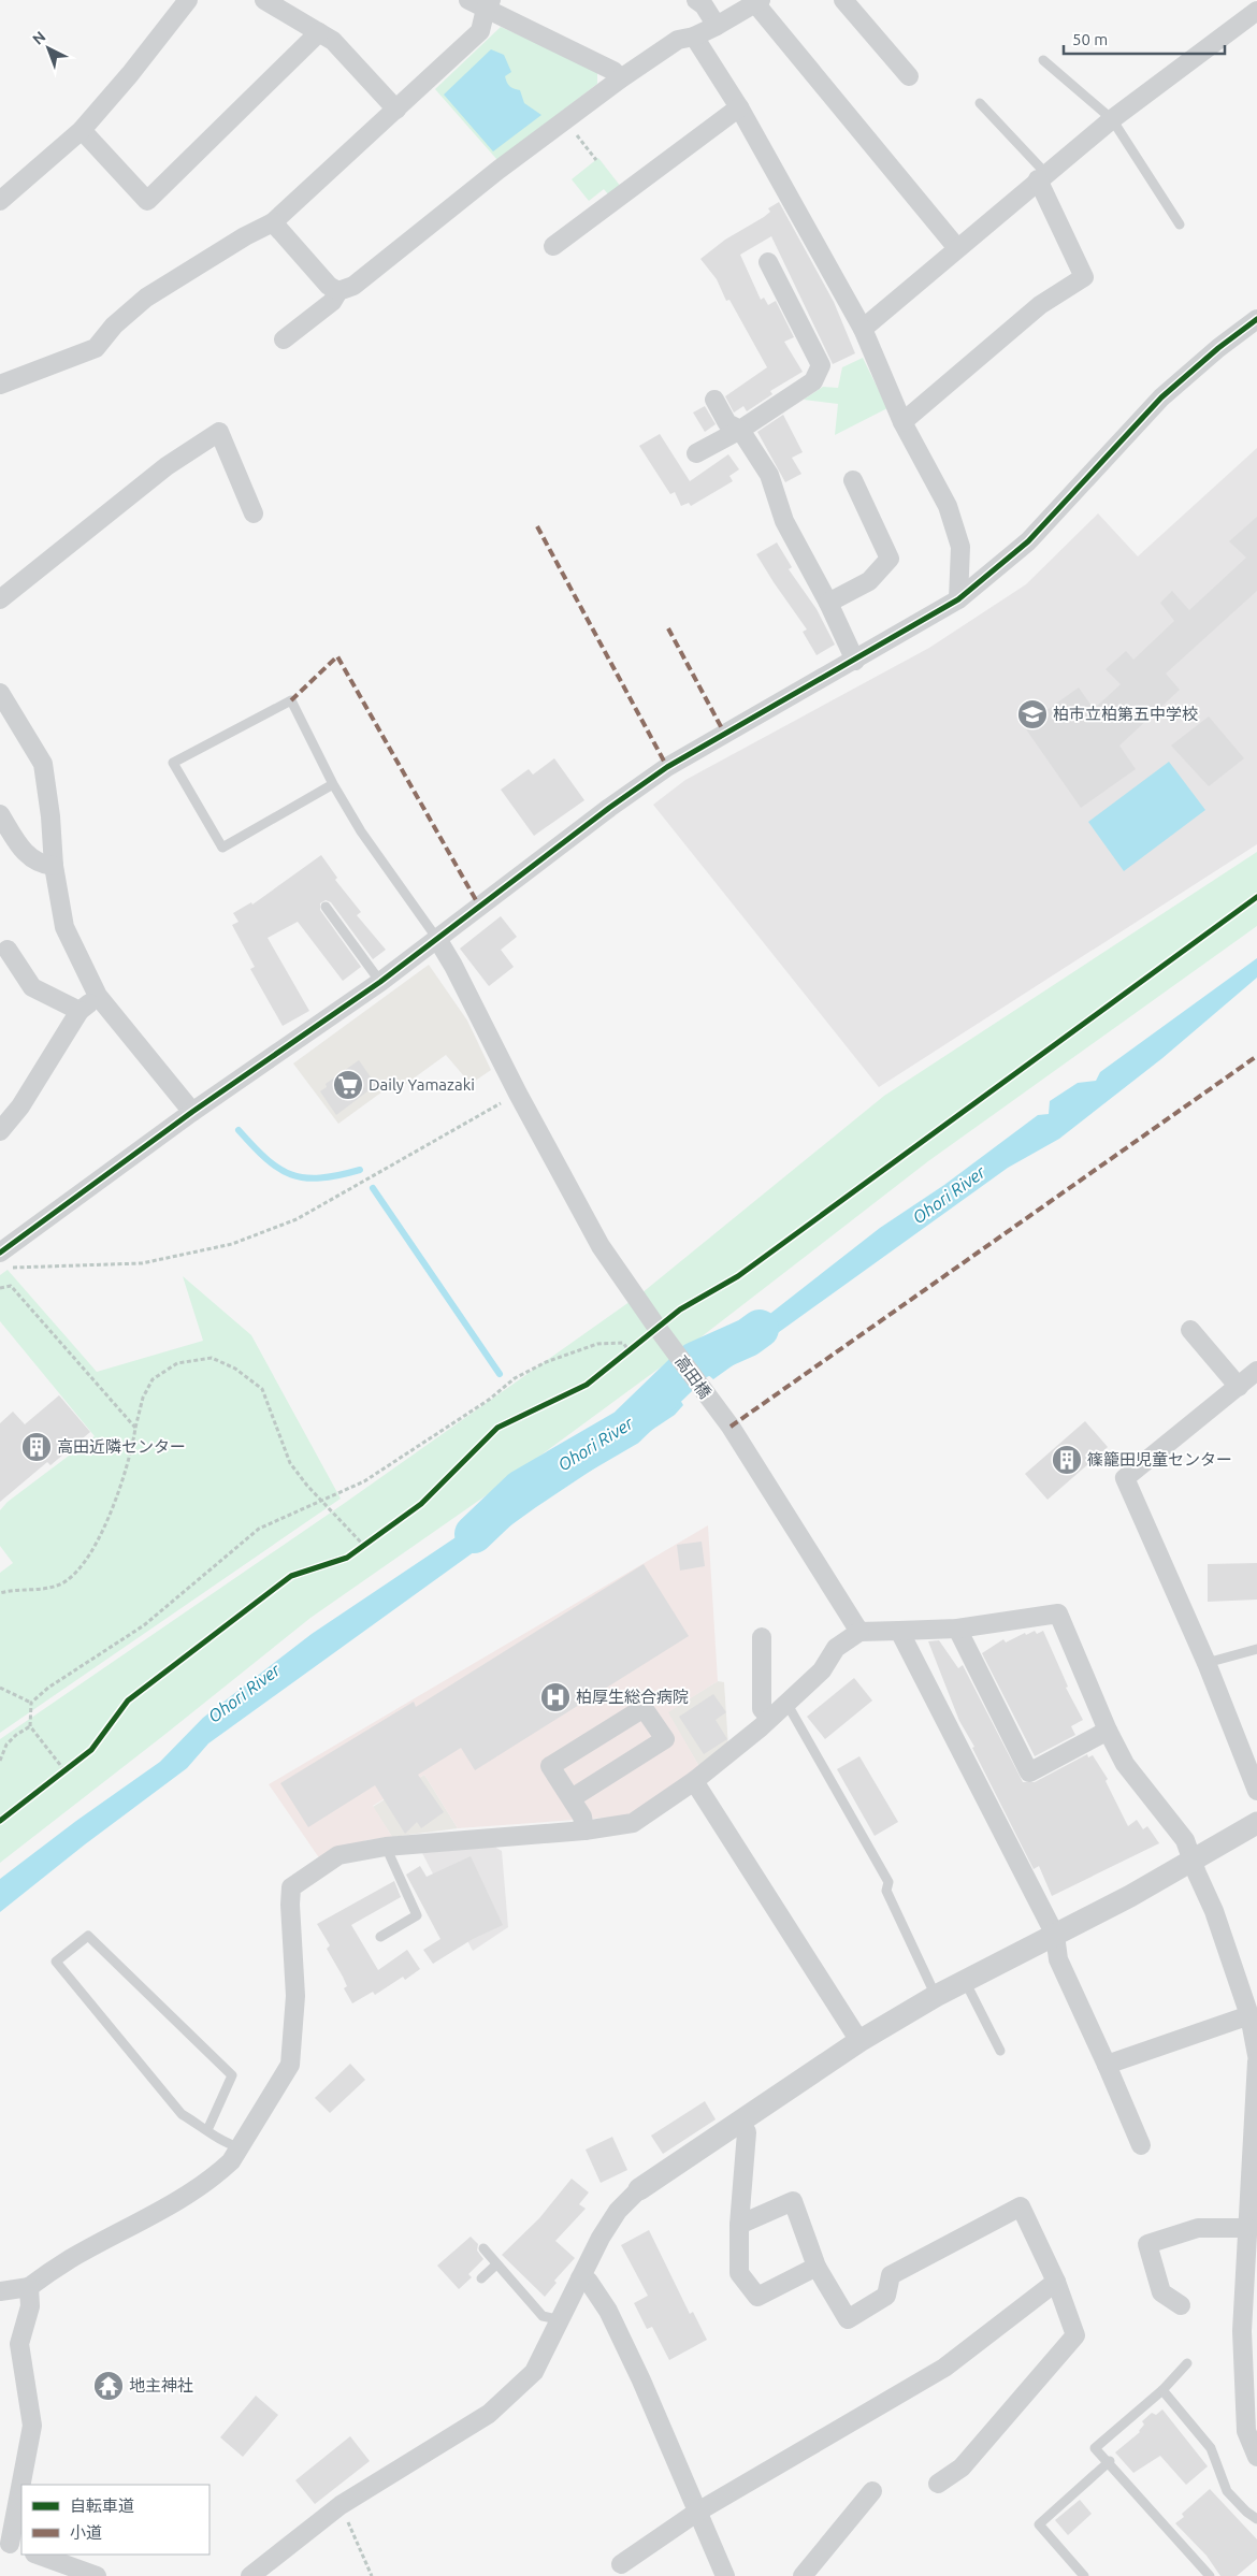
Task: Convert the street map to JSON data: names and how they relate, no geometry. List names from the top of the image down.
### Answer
{
  "streets": {
    "street": ["高田橋"]
  },
  "water": ["Ohori River"],
  "places": {
    "school or university": ["柏市立柏第五中学校"],
    "supermarket": ["Daily Yamazaki"],
    "building": ["高田近隣センター", "篠籠田児童センター"],
    "hospital": ["柏厚生総合病院"],
    "temple": ["地主神社"]
  },
  "legend": ["自転車道", "小道"],
  "scale_bar": "50 m",
  "north": "top left"
}
